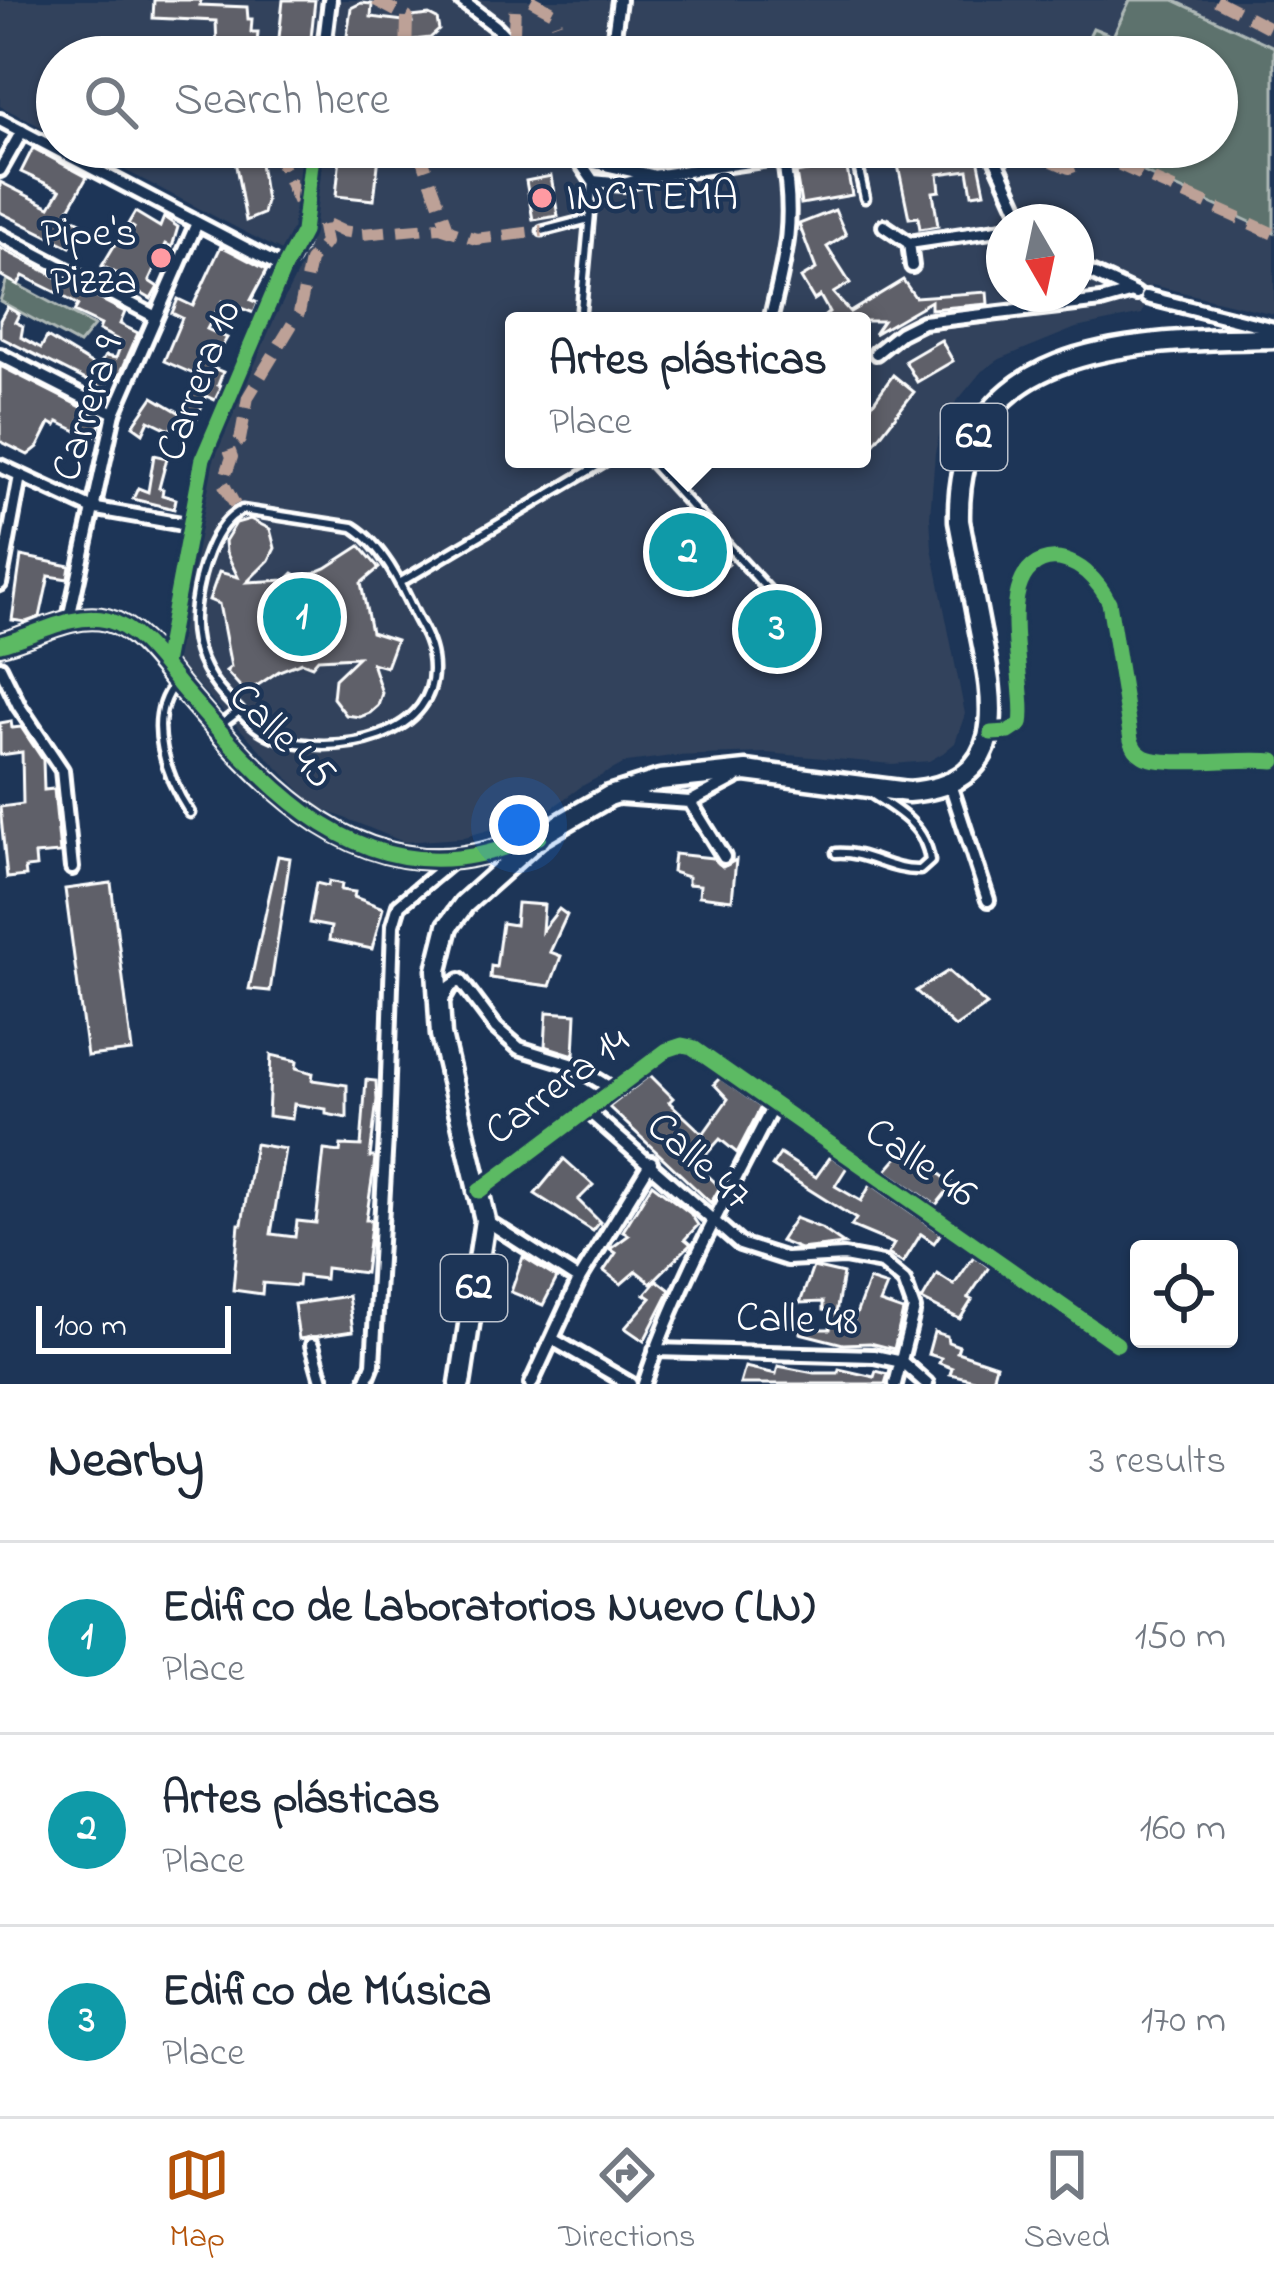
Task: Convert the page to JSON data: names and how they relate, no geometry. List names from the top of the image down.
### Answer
{
  "streets": {
    "main road": ["62"],
    "street": [
      "Carrera 10",
      "Carrera 9",
      "Calle 45",
      "Carrera 14",
      "Calle 47",
      "Calle 46",
      "Calle 48"
    ]
  },
  "crossings": [
    ["Carrera 10", "Calle 45"],
    ["Carrera 9", "Calle 45"],
    ["62", "Calle 45"],
    ["62", "Carrera 14"],
    ["62", "Calle 47"],
    ["Carrera 14", "Calle 47"],
    ["Carrera 14", "Calle 46"],
    ["Calle 47", "Calle 48"]
  ],
  "places": ["INCITEMA", "Pipe's Pizza"],
  "scale_bar": "100 m",
  "north": "bottom",
  "page": {
    "search": "Search here",
    "popup": ["Artes plásticas", "Place"],
    "pins": ["2", "1", "3"],
    "scale": "100 m",
    "heading": ["Nearby", "3 results"],
    "list": [
      {
        "mark": "1",
        "name": "Edifico de Laboratorios Nuevo (LN)",
        "note": "Place",
        "value": "150 m"
      },
      {
        "mark": "2",
        "name": "Artes plásticas",
        "note": "Place",
        "value": "160 m"
      },
      {
        "mark": "3",
        "name": "Edifico de Música",
        "note": "Place",
        "value": "170 m"
      }
    ],
    "nav": ["Map", "Directions", "Saved"]
  }
}
